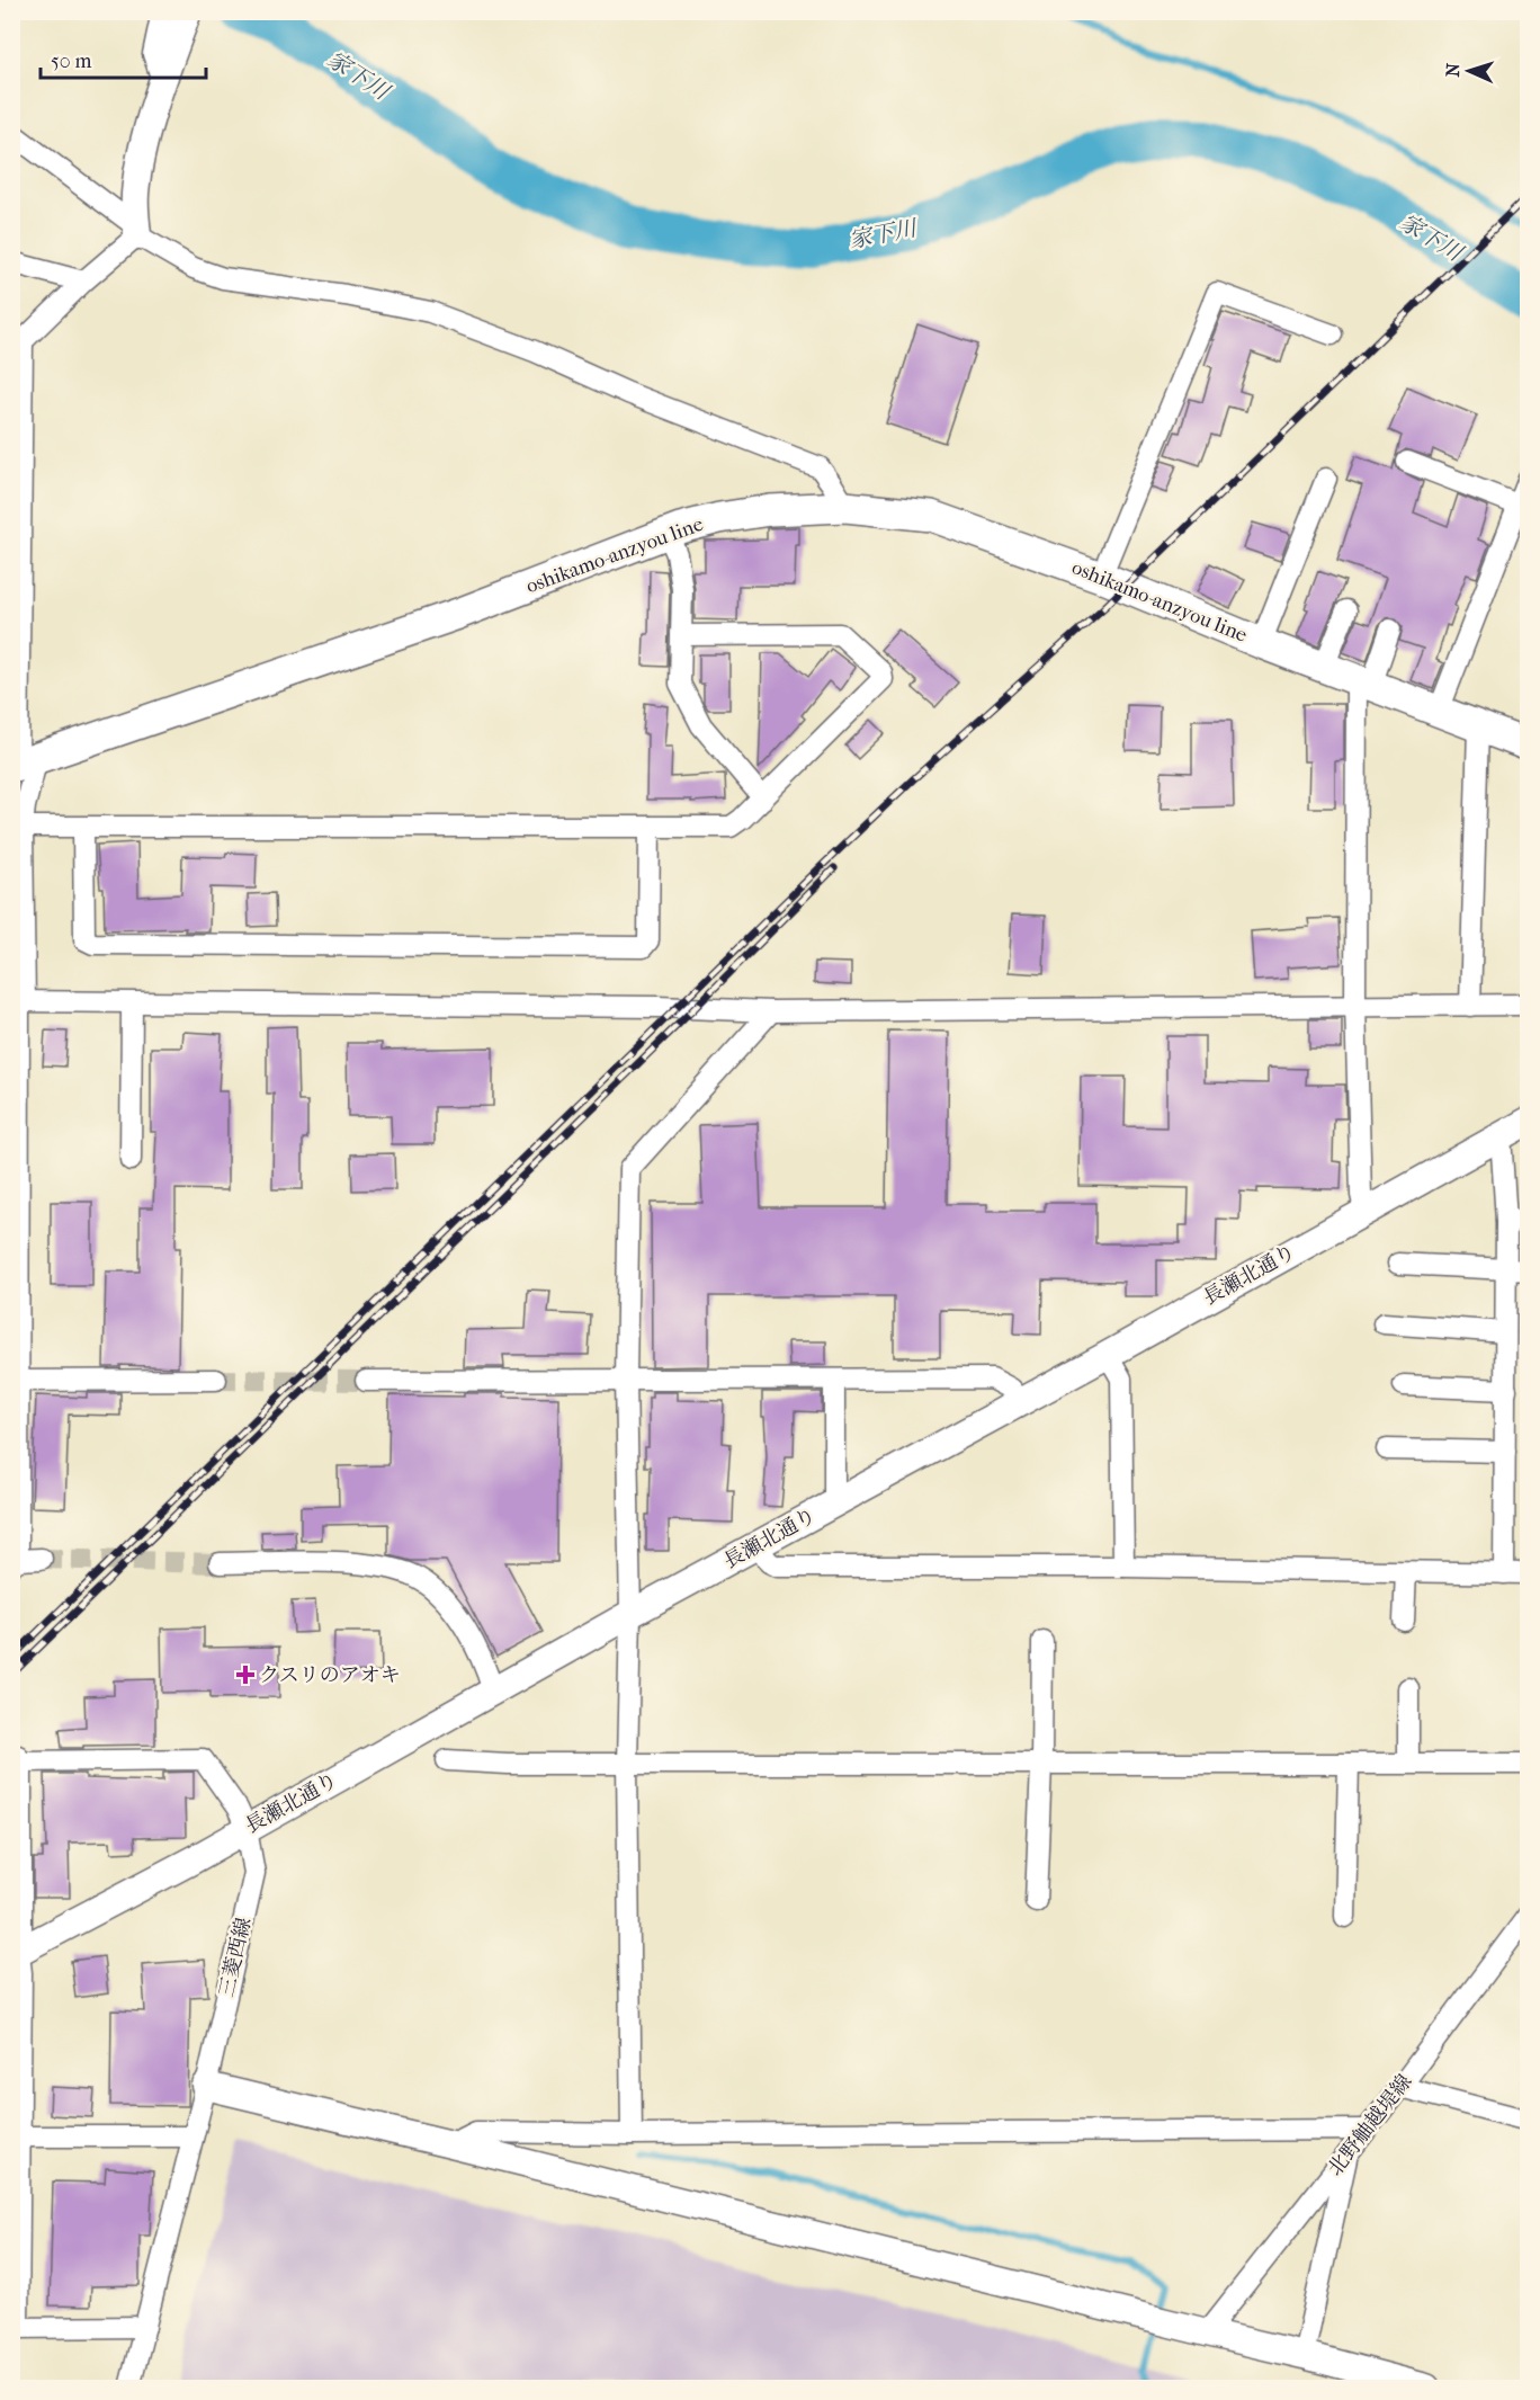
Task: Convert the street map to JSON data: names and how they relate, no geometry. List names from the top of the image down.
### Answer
{
  "streets": {
    "main road": ["oshikamo-anzyou line"],
    "street": ["長瀬北通り", "三菱西線", "北野舳越堤線"]
  },
  "crossings": [
    ["長瀬北通り", "三菱西線"]
  ],
  "water": ["家下川"],
  "places": {
    "health": ["クスリのアオキ"]
  },
  "scale_bar": "50 m",
  "north": "left"
}
